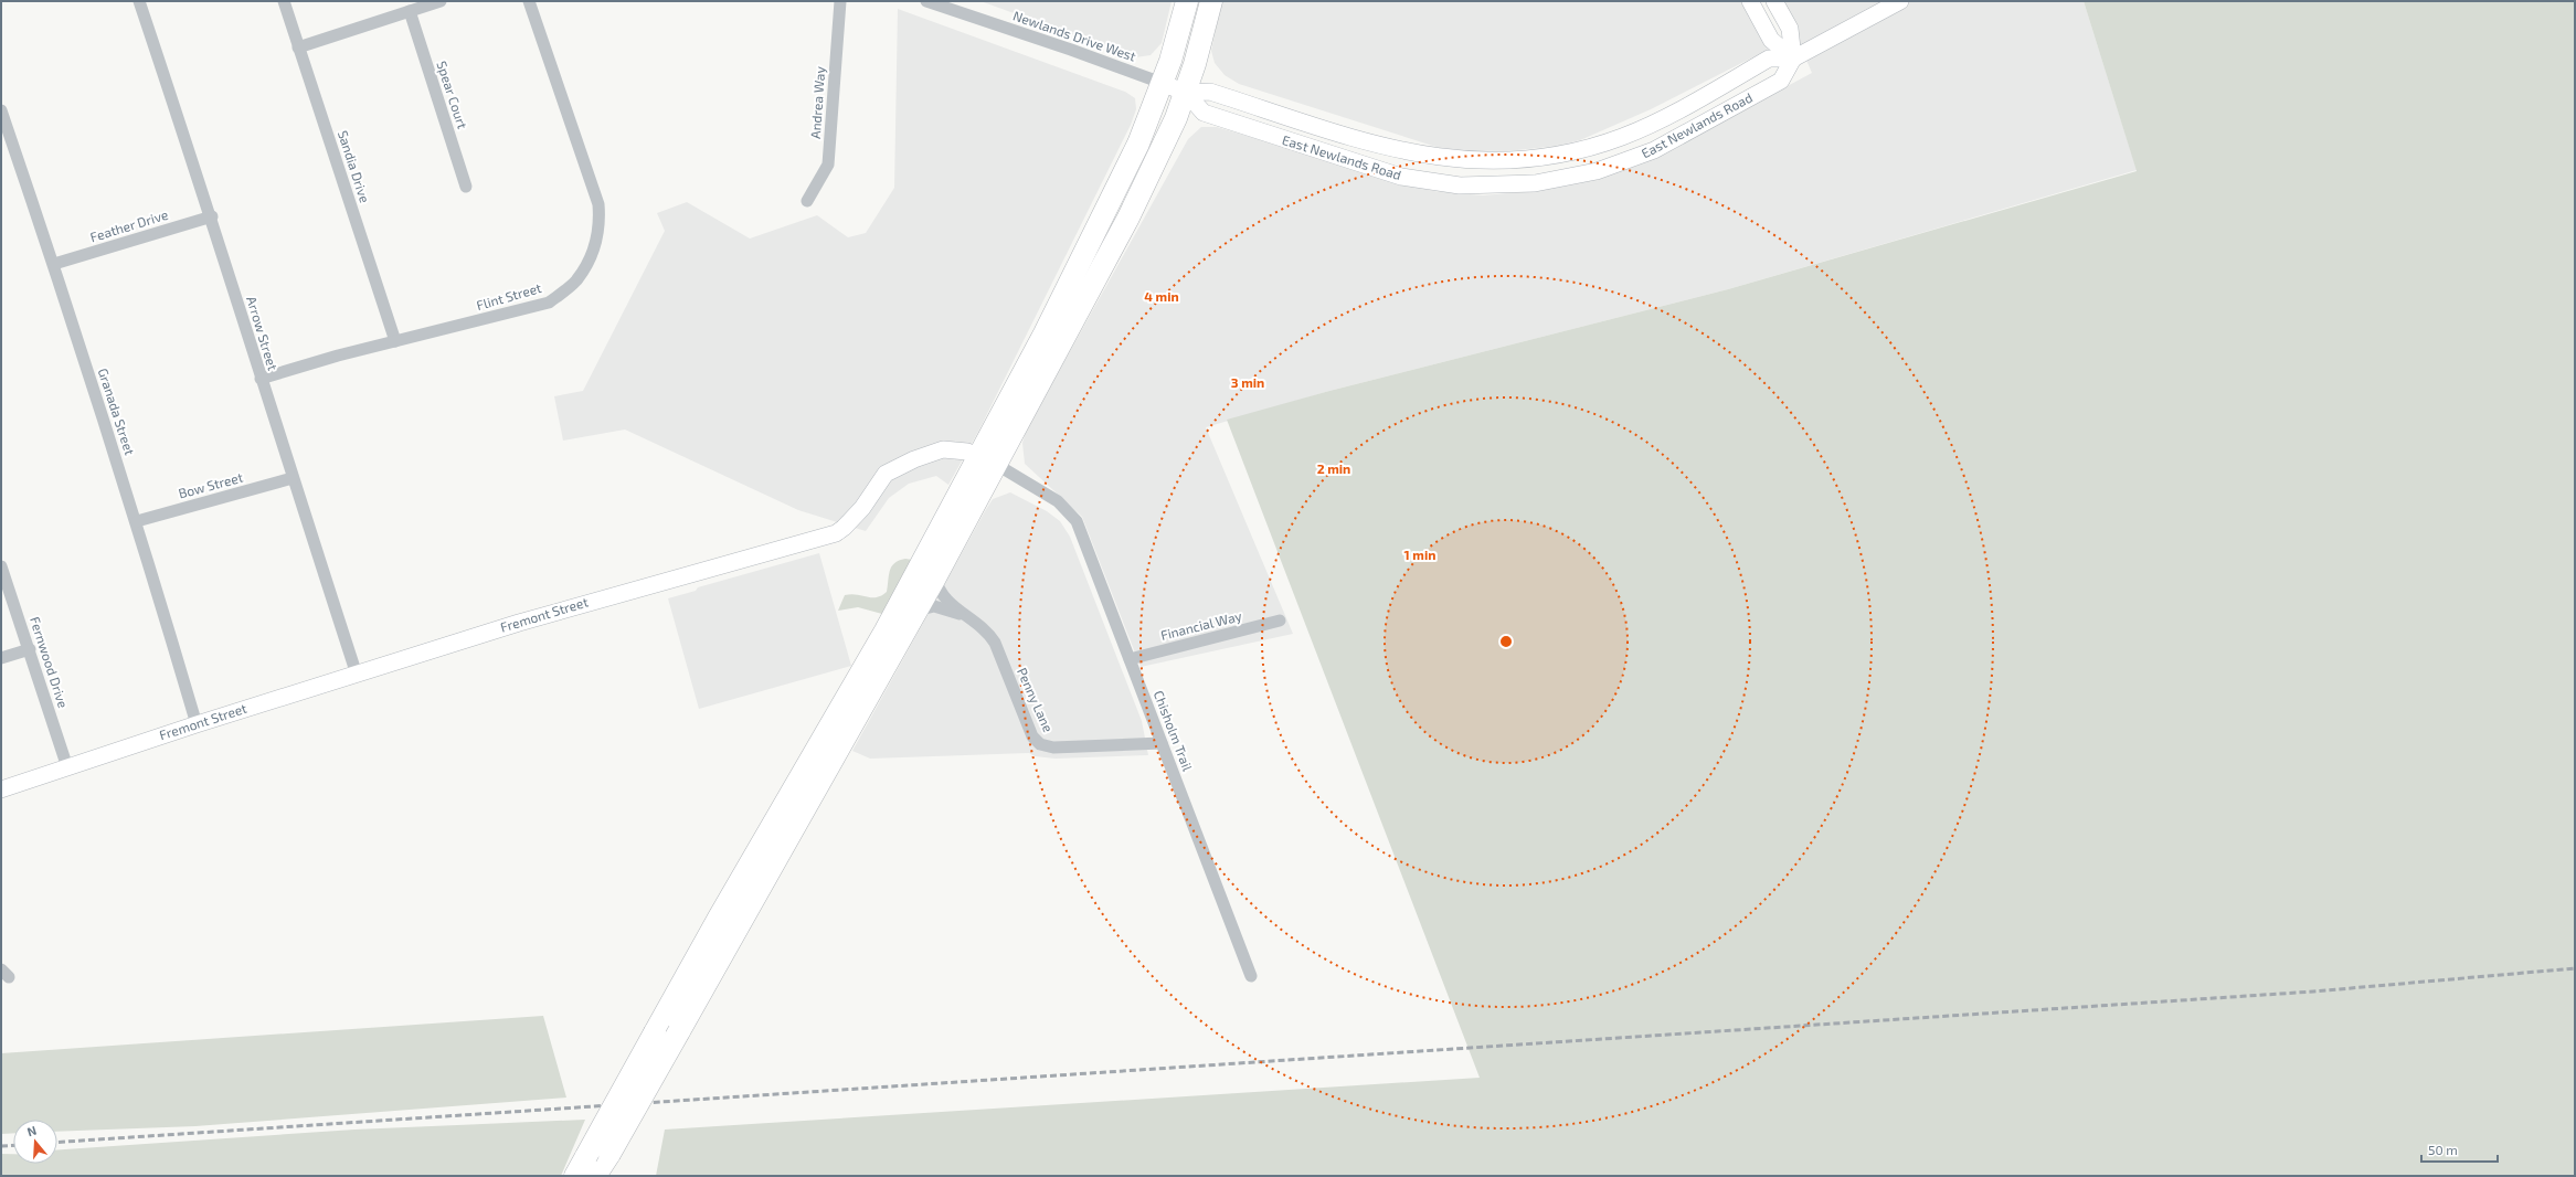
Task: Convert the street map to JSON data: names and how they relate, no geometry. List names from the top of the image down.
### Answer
{
  "streets": {
    "street": [
      "Newlands Drive West",
      "Spear Court",
      "Andrea Way",
      "East Newlands Road",
      "Sandia Drive",
      "Feather Drive",
      "Flint Street",
      "Arrow Street",
      "Granada Street",
      "Bow Street",
      "Fremont Street",
      "Financial Way",
      "Fernwood Drive",
      "Penny Lane",
      "Chisholm Trail"
    ]
  },
  "crossings": [
    ["Newlands Drive West", "East Newlands Road"],
    ["Sandia Drive", "Flint Street"],
    ["Feather Drive", "Arrow Street"],
    ["Feather Drive", "Granada Street"],
    ["Flint Street", "Arrow Street"],
    ["Arrow Street", "Bow Street"],
    ["Arrow Street", "Fremont Street"],
    ["Granada Street", "Bow Street"],
    ["Granada Street", "Fremont Street"],
    ["Fremont Street", "Fernwood Drive"],
    ["Fremont Street", "Chisholm Trail"],
    ["Financial Way", "Chisholm Trail"],
    ["Penny Lane", "Chisholm Trail"]
  ],
  "scale_bar": "50 m",
  "north": "top",
  "rings": [
    "4 min",
    "3 min",
    "2 min",
    "1 min"
  ]
}
